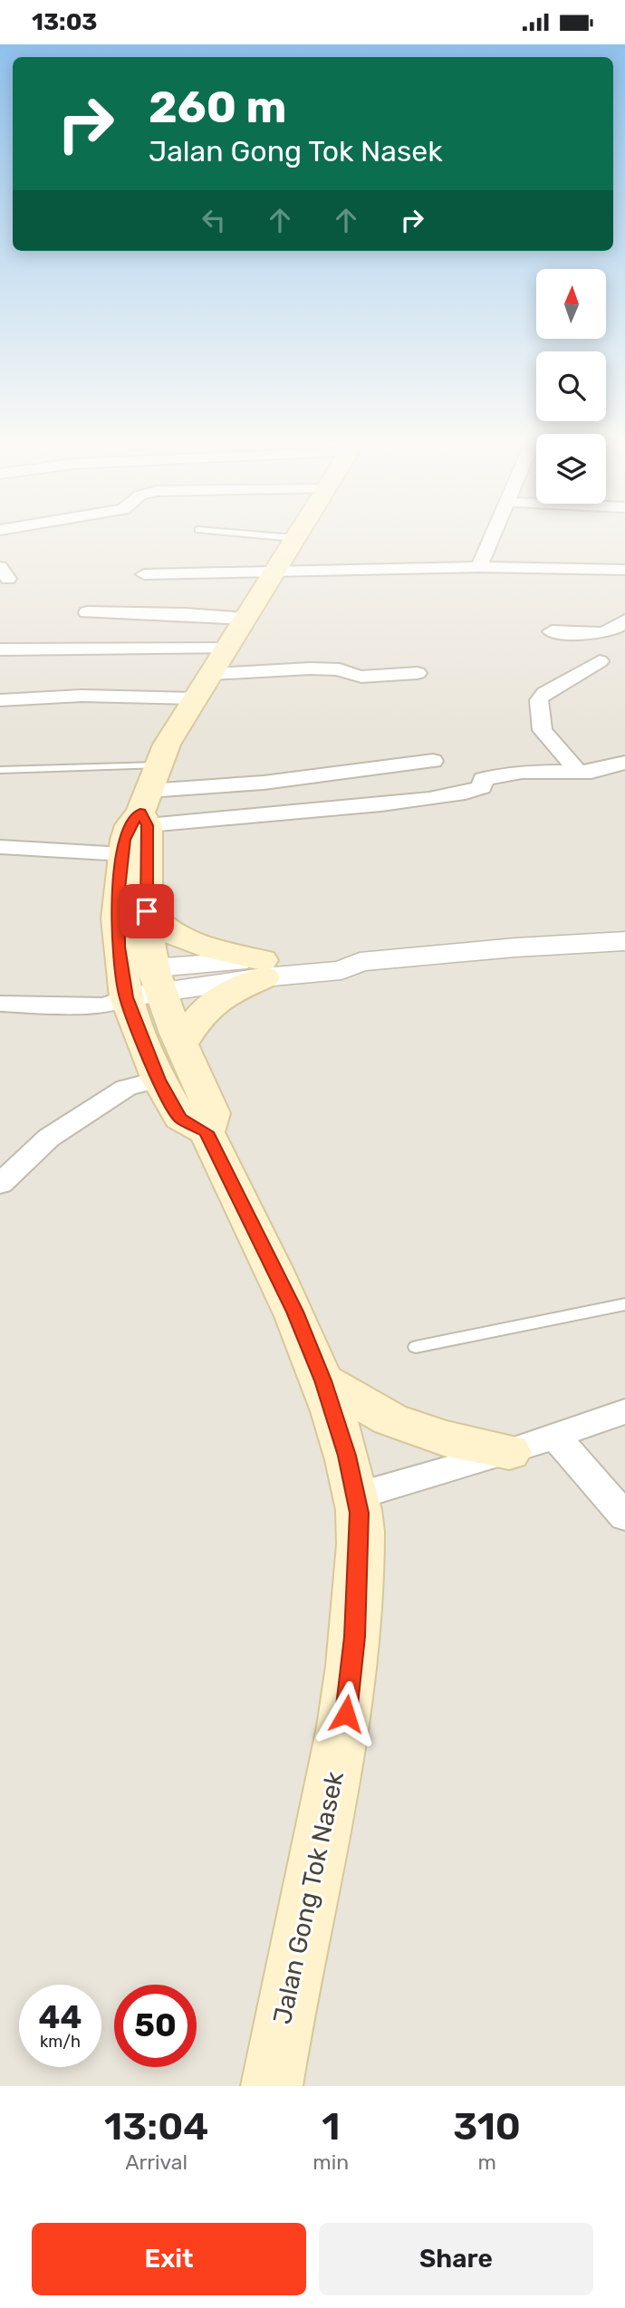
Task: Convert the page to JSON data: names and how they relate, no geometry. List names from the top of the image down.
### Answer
{
  "streets": {
    "main road": ["Jalan Gong Tok Nasek"]
  },
  "north": "top",
  "page": {
    "status": "13:03",
    "turn": ["260 m", "Jalan Gong Tok Nasek"],
    "speed": "44 km/h",
    "limit": "50",
    "eta": [
      "13:04",
      "Arrival",
      "1",
      "min",
      "310",
      "m"
    ],
    "buttons": ["Exit", "Share"]
  }
}
